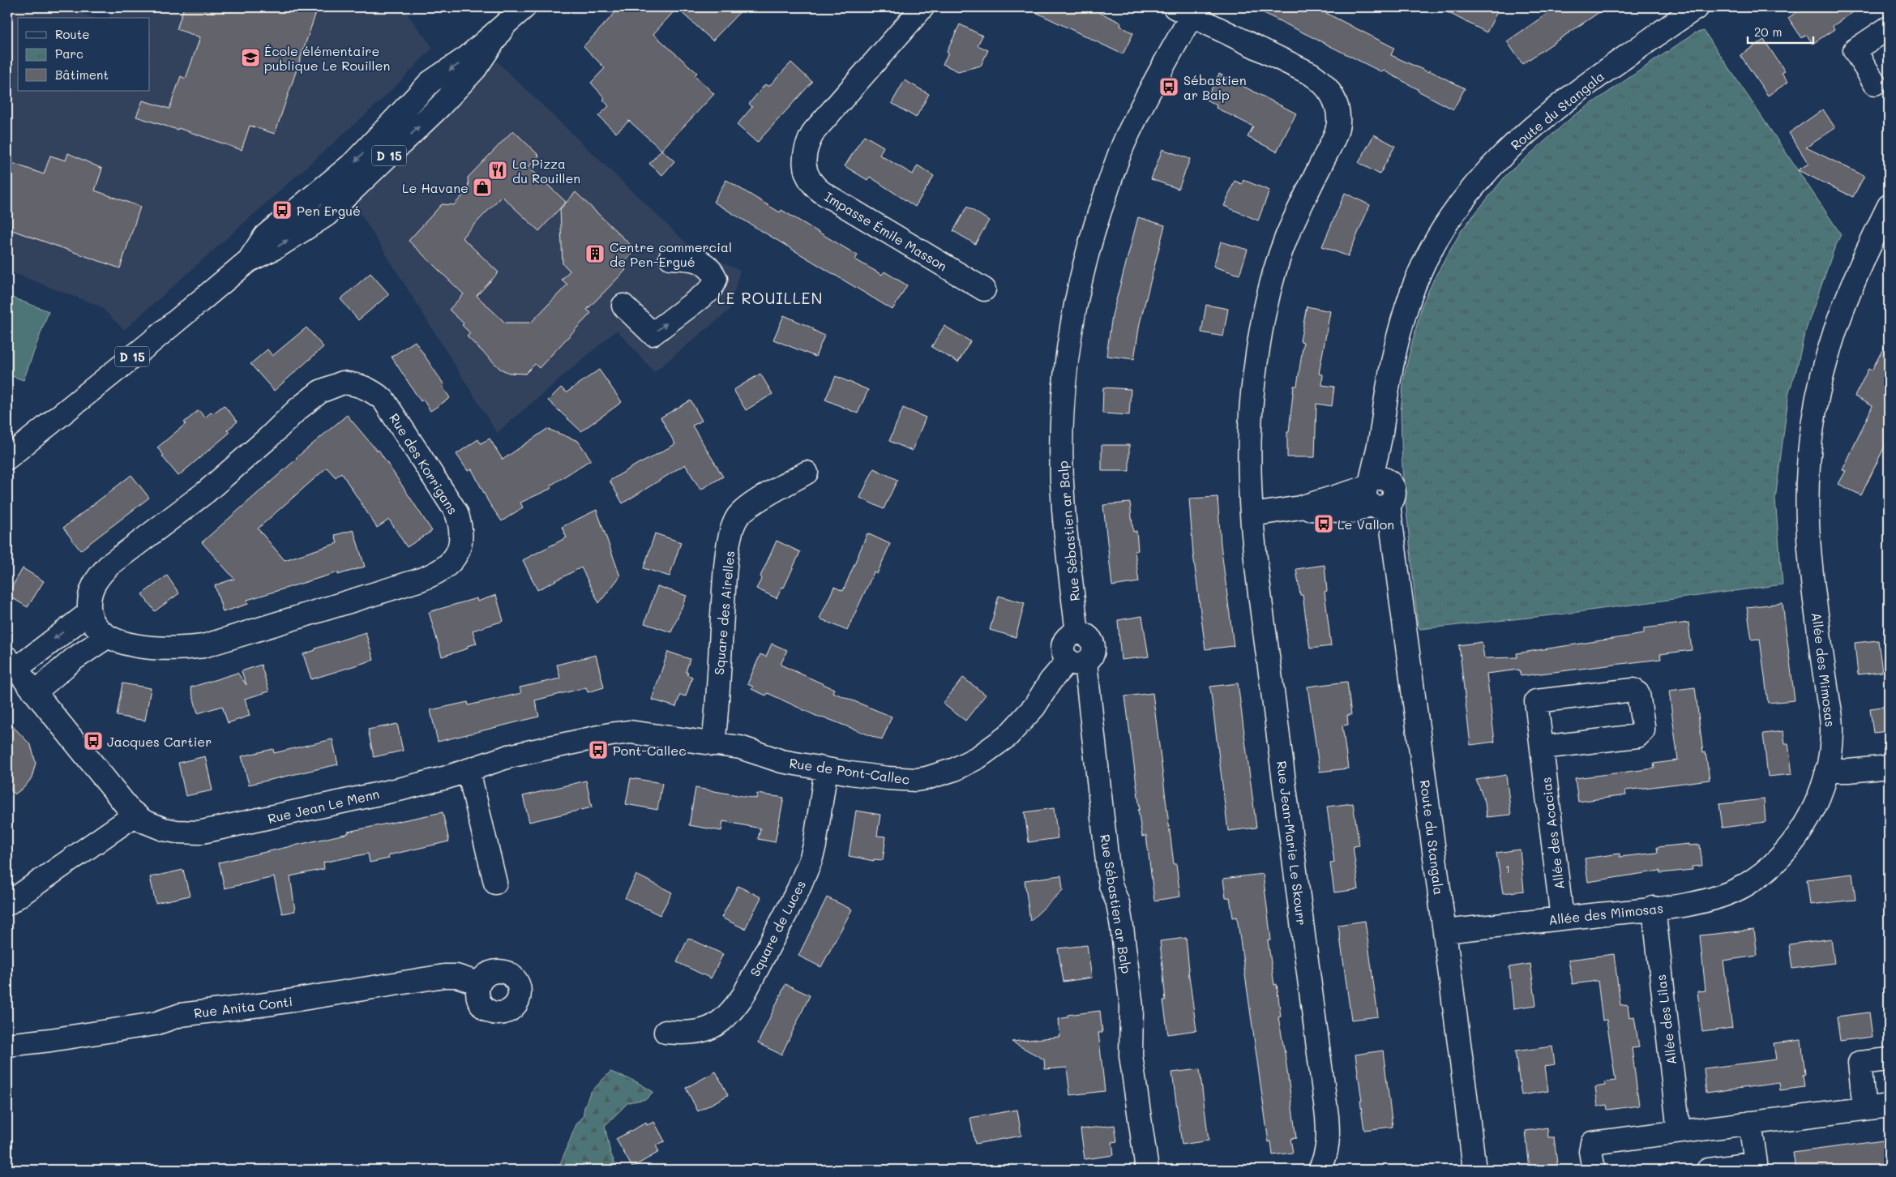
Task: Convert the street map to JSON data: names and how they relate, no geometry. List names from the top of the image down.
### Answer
{
  "streets": {
    "street": [
      "Route du Stangala",
      "D 15",
      "Impasse Émile Masson",
      "Rue des Korrigans",
      "Rue Sébastien ar Balp",
      "Square des Airelles",
      "Allée des Mimosas",
      "Rue de Pont-Callec",
      "Rue Jean Le Menn",
      "Allée des Acacias",
      "Rue Jean-Marie Le Skourr",
      "Square de Luces",
      "Rue Anita Conti",
      "Allée des Lilas"
    ]
  },
  "crossings": [
    ["Route du Stangala", "Allée des Mimosas"],
    ["Rue Sébastien ar Balp", "Rue de Pont-Callec"],
    ["Rue Sébastien ar Balp", "Rue Jean-Marie Le Skourr"],
    ["Square des Airelles", "Rue de Pont-Callec"],
    ["Allée des Mimosas", "Allée des Acacias"],
    ["Allée des Mimosas", "Allée des Lilas"],
    ["Rue de Pont-Callec", "Rue Jean Le Menn"],
    ["Rue de Pont-Callec", "Square de Luces"]
  ],
  "districts": ["LE ROUILLEN"],
  "places": {
    "school or university": ["École élémentaire publique Le Rouillen"],
    "bus stop": [
      "Sébastien ar Balp",
      "Pen Ergué",
      "Le Vallon",
      "Jacques Cartier",
      "Pont-Callec"
    ],
    "restaurant": ["La Pizza du Rouillen"],
    "shop": ["Le Havane"],
    "building": ["Centre commercial de Pen-Ergué"]
  },
  "house_numbers": ["1"],
  "legend": ["Route", "Parc", "Bâtiment"],
  "scale_bar": "20 m"
}
